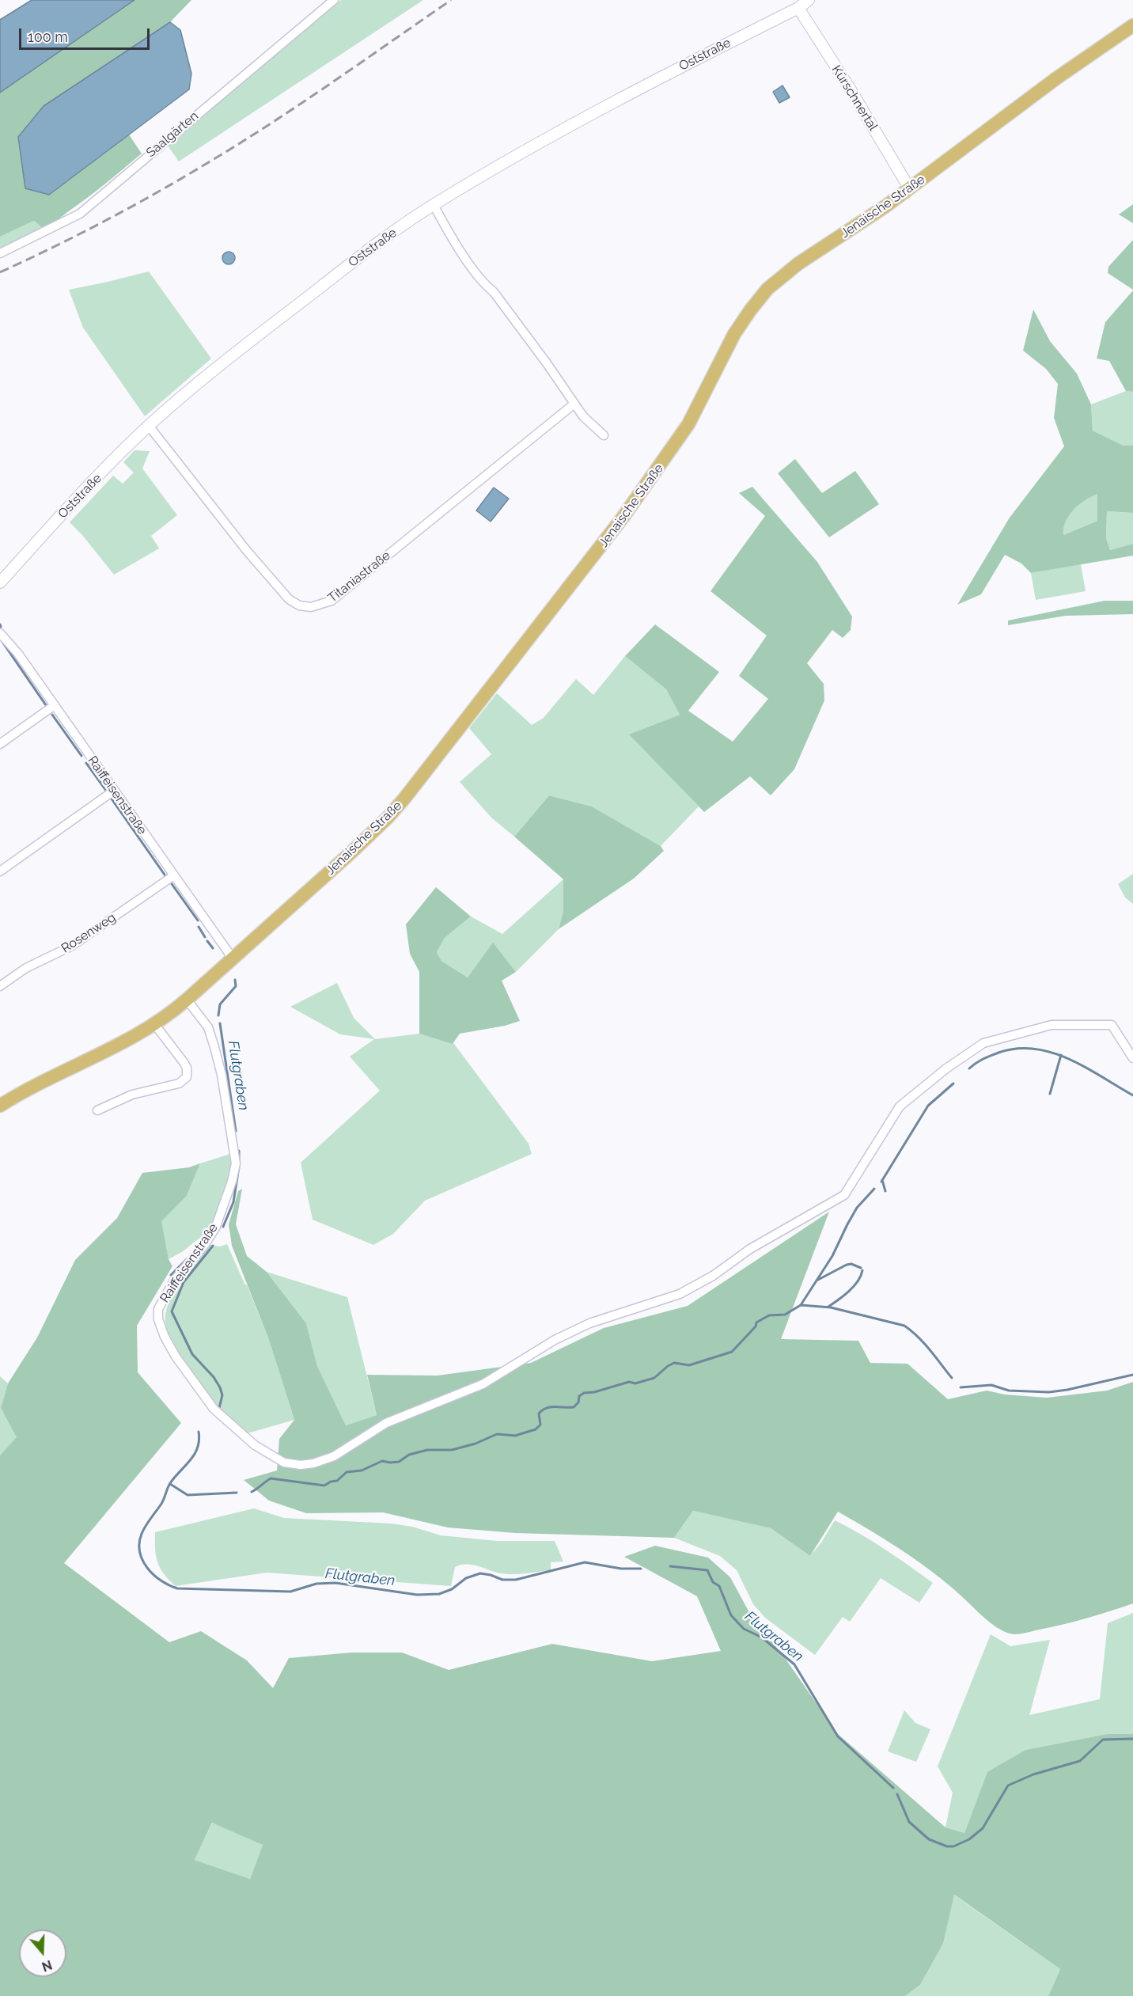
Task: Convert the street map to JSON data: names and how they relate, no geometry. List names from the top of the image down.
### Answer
{
  "streets": {
    "main road": ["Jenaische Straße"],
    "street": [
      "Oststraße",
      "Kürschnertal",
      "Saalgärten",
      "Titaniastraße",
      "Raiffeisenstraße",
      "Rosenweg"
    ]
  },
  "crossings": [
    ["Oststraße", "Kürschnertal"],
    ["Oststraße", "Titaniastraße"],
    ["Kürschnertal", "Jenaische Straße"],
    ["Jenaische Straße", "Raiffeisenstraße"],
    ["Raiffeisenstraße", "Rosenweg"]
  ],
  "water": ["Flutgraben"],
  "scale_bar": "100 m",
  "north": "bottom"
}
